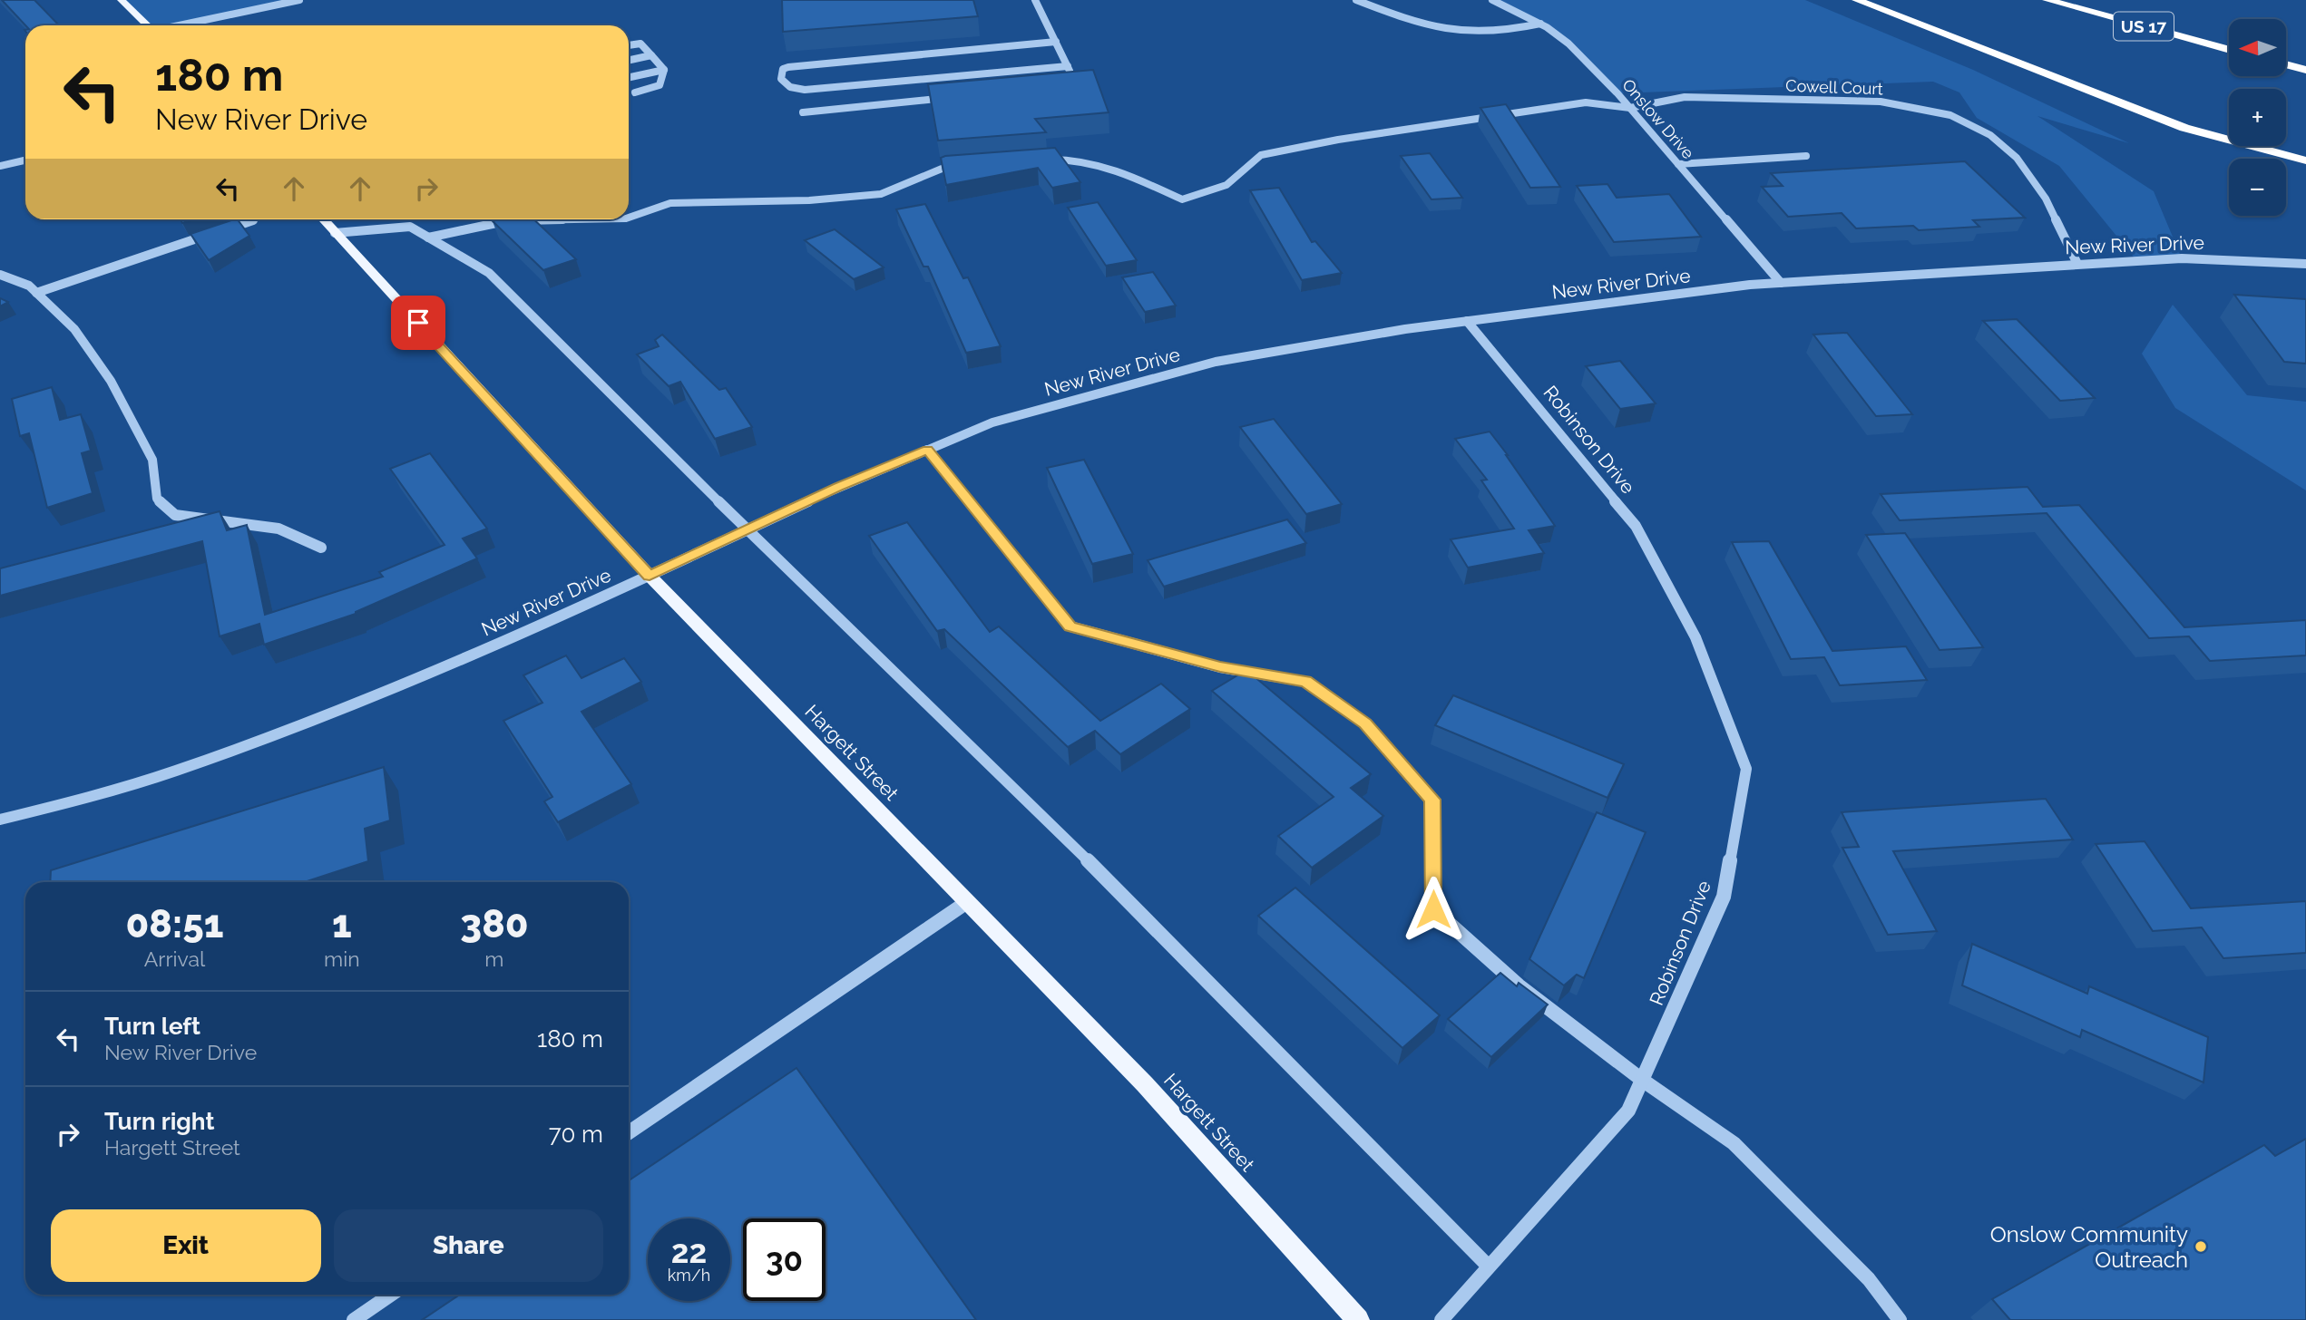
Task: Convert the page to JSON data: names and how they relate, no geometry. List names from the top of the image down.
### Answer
{
  "streets": {
    "highway": ["US 17"],
    "main road": ["Hargett Street"],
    "street": [
      "Cowell Court",
      "Onslow Drive",
      "New River Drive",
      "Robinson Drive"
    ]
  },
  "crossings": [
    ["Cowell Court", "Onslow Drive"],
    ["Cowell Court", "New River Drive"],
    ["Onslow Drive", "New River Drive"],
    ["New River Drive", "Robinson Drive"],
    ["New River Drive", "Hargett Street"]
  ],
  "places": ["Onslow Community Outreach"],
  "north": "left",
  "page": {
    "map_buttons": ["+", "−"],
    "turn": ["180 m", "New River Drive"],
    "eta": [
      "08:51",
      "Arrival",
      "1",
      "min",
      "380",
      "m"
    ],
    "list": [
      {
        "name": "Turn left",
        "note": "New River Drive",
        "value": "180 m"
      },
      {
        "name": "Turn right",
        "note": "Hargett Street",
        "value": "70 m"
      }
    ],
    "buttons": ["Exit", "Share"],
    "speed": "22 km/h",
    "limit": "30"
  }
}
